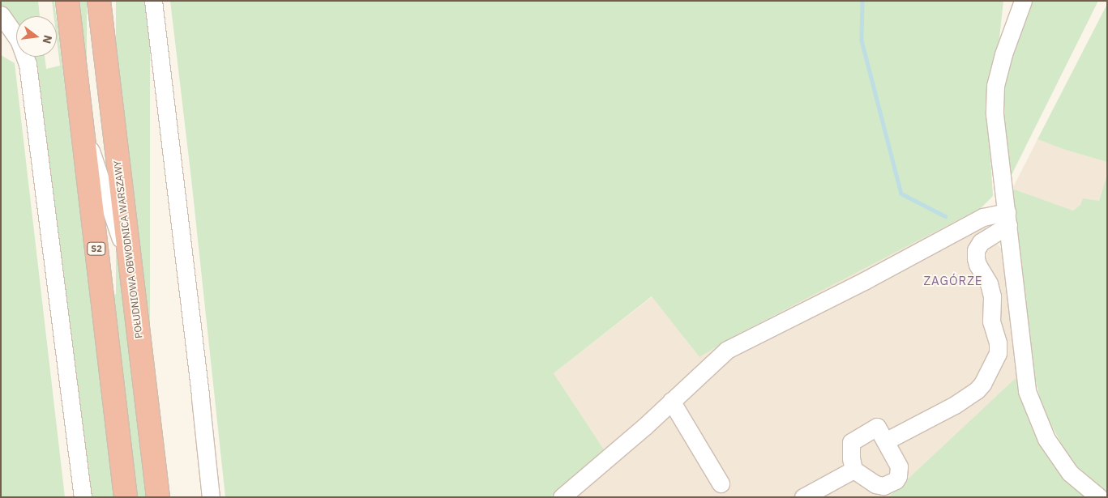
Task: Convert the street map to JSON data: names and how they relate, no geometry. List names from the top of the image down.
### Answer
{
  "streets": {
    "highway": ["S2", "POŁUDNIOWA OBWODNICA WARSZAWY"]
  },
  "districts": ["ZAGÓRZE"],
  "north": "right"
}
